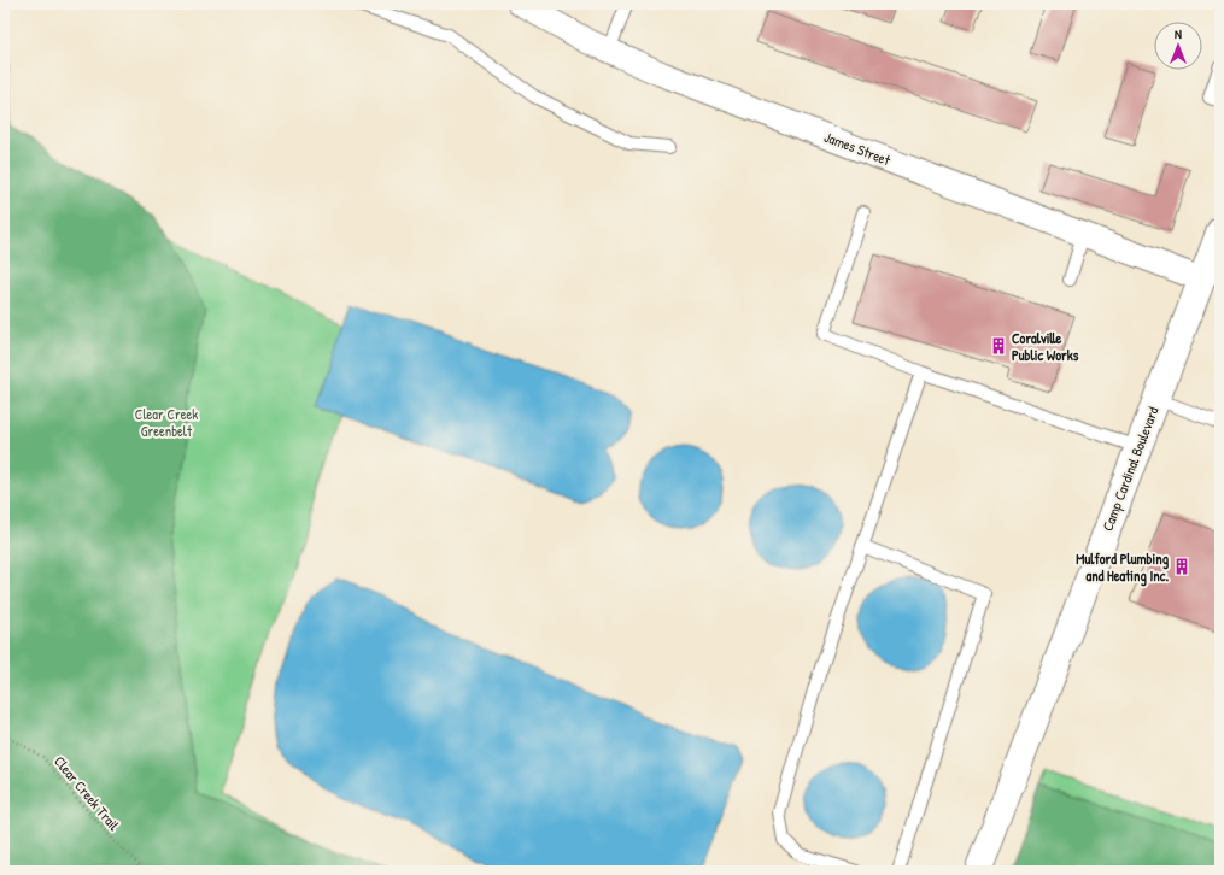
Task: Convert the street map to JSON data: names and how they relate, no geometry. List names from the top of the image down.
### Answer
{
  "streets": {
    "street": ["James Street", "Camp Cardinal Boulevard"],
    "path": ["Clear Creek Trail"]
  },
  "crossings": [
    ["James Street", "Camp Cardinal Boulevard"]
  ],
  "parks": ["Clear Creek Greenbelt"],
  "places": {
    "building": ["Coralville Public Works", "Mulford Plumbing and Heating Inc."]
  },
  "north": "top"
}
